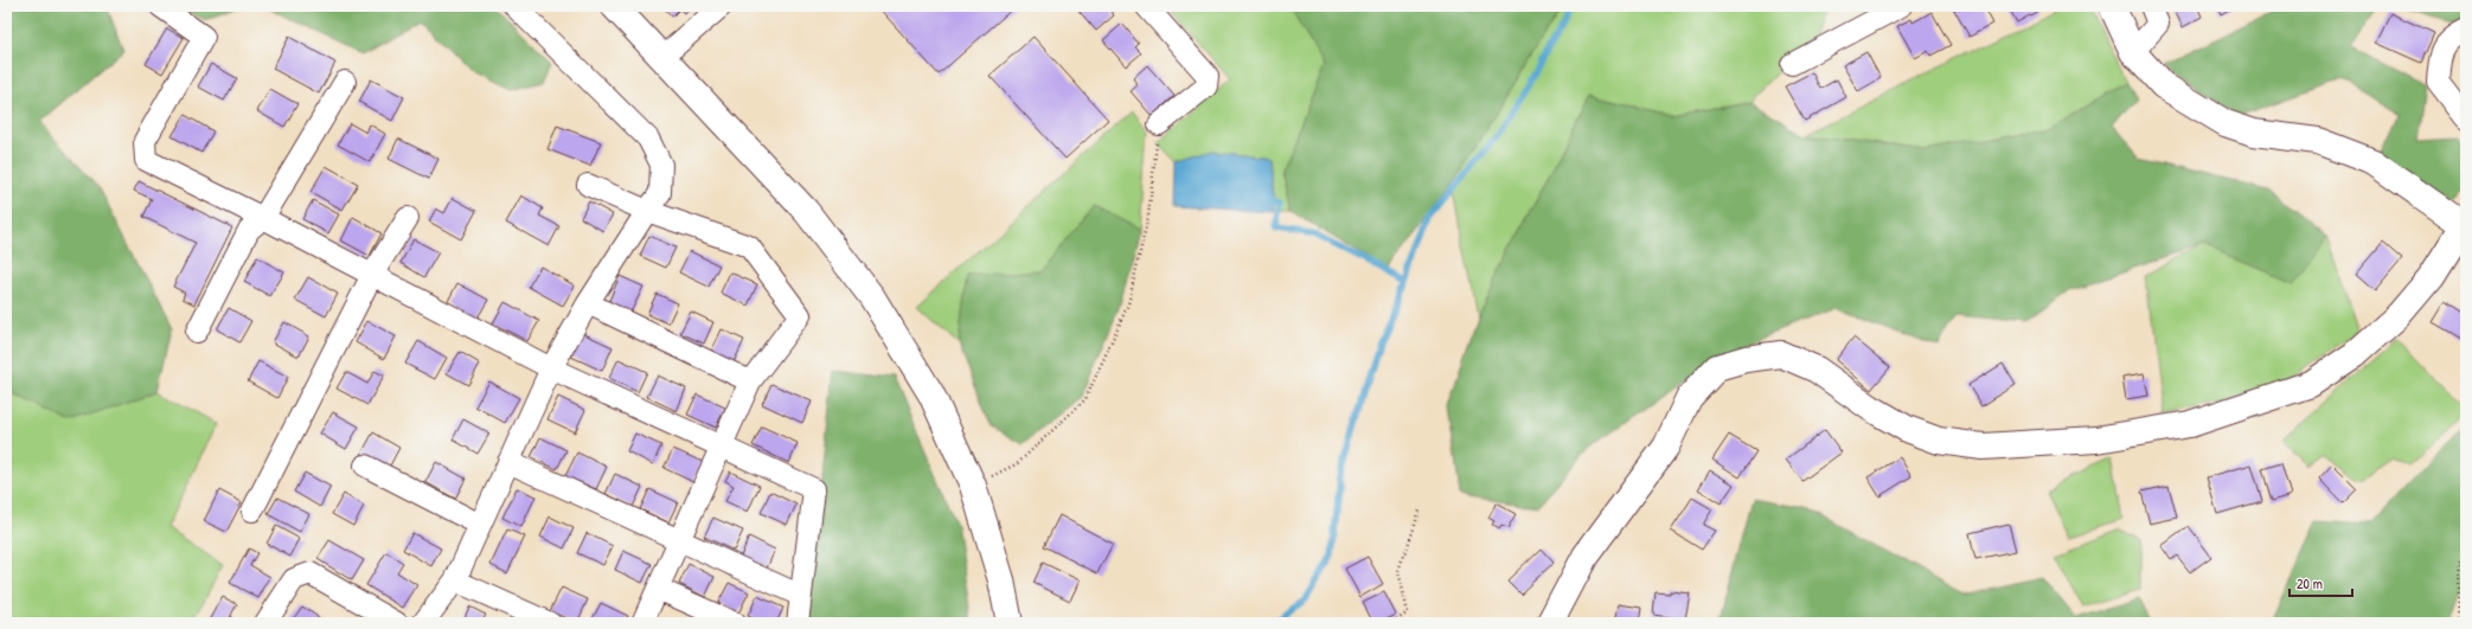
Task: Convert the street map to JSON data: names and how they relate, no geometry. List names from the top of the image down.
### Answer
{
  "scale_bar": "20 m"
}
